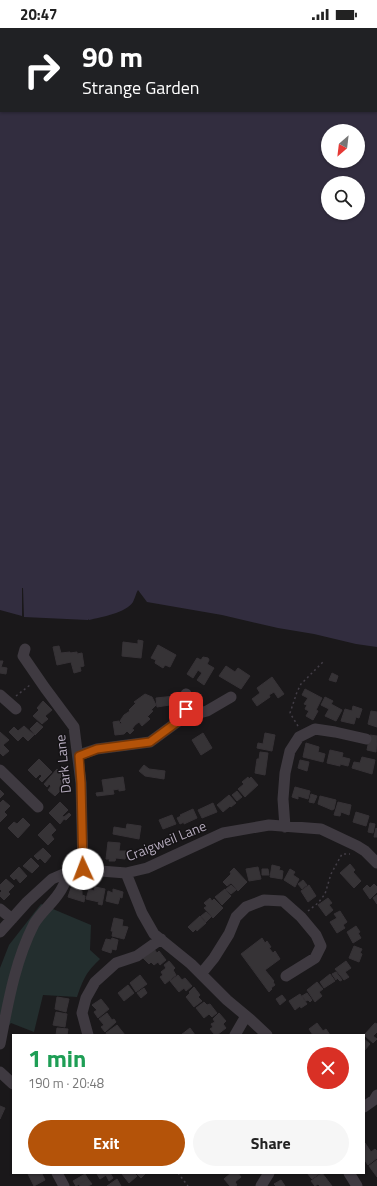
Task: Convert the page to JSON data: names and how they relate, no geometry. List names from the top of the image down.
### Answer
{
  "streets": {
    "street": ["Dark Lane", "Craigweil Lane"]
  },
  "north": "bottom left",
  "page": {
    "status": "20:47",
    "turn": ["90 m", "Strange Garden"],
    "heading": ["1 min", "190 m · 20:48"],
    "buttons": ["Exit", "Share"]
  }
}
